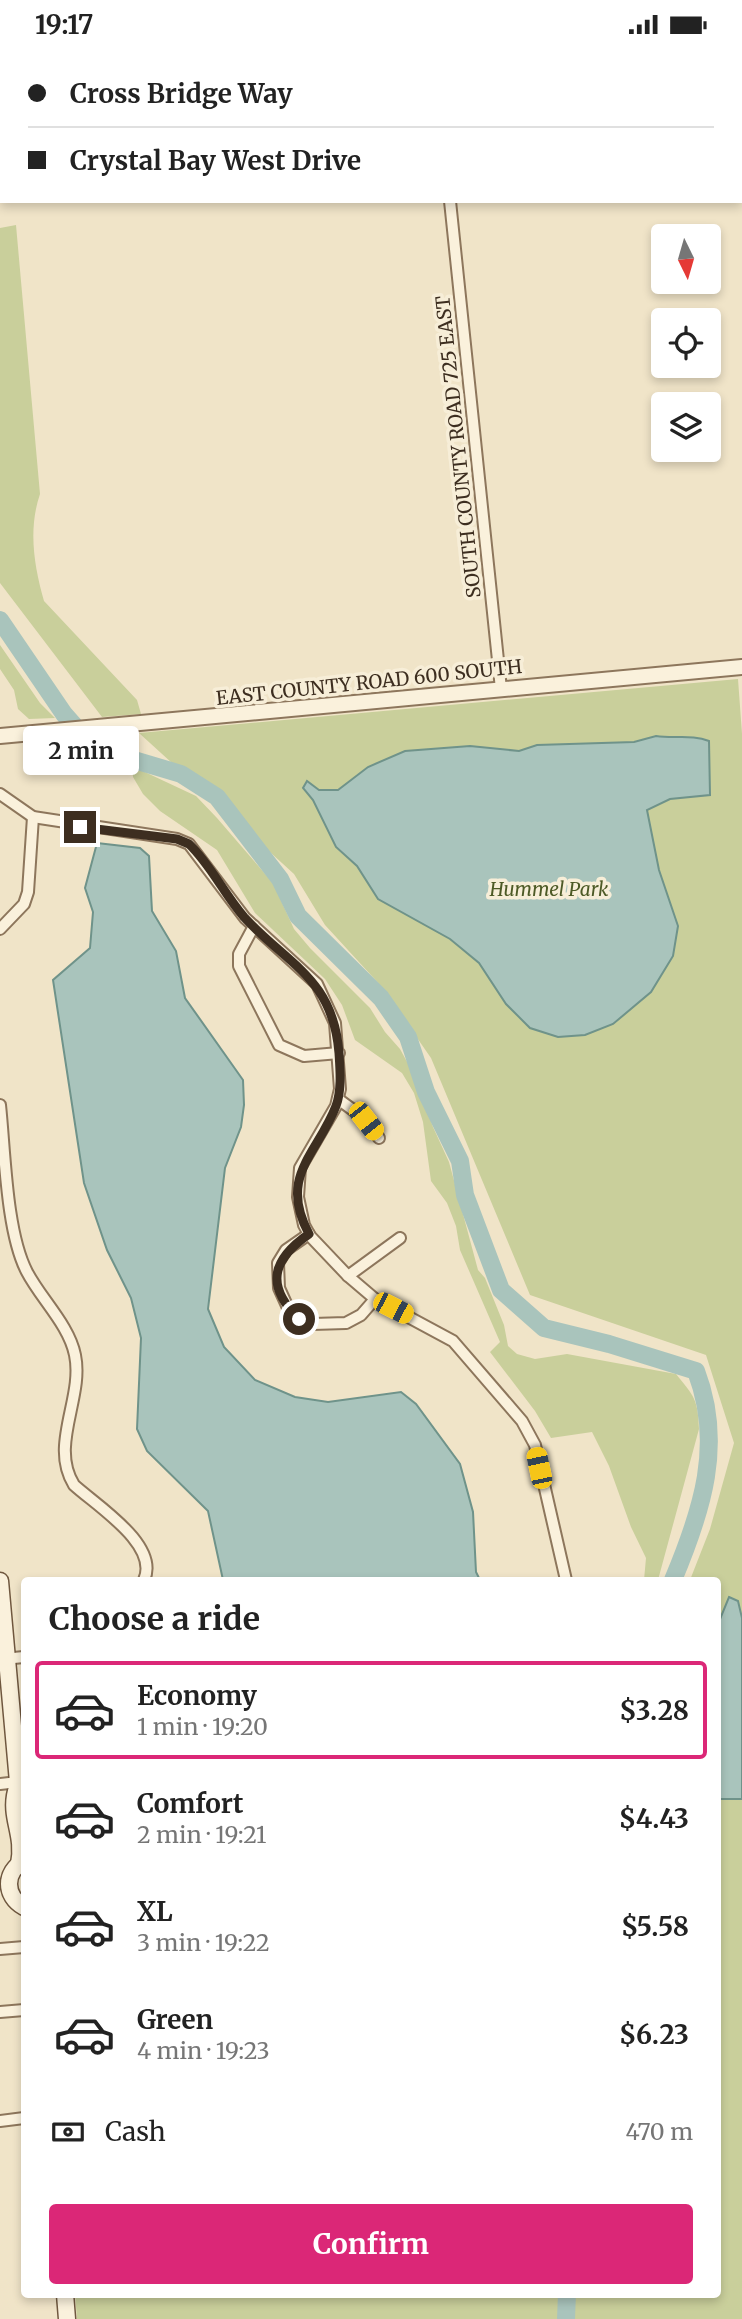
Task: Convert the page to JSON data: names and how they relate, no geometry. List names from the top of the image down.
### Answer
{
  "streets": {
    "street": ["SOUTH COUNTY ROAD 725 EAST", "EAST COUNTY ROAD 600 SOUTH"]
  },
  "crossings": [
    ["SOUTH COUNTY ROAD 725 EAST", "EAST COUNTY ROAD 600 SOUTH"]
  ],
  "parks": ["Hummel Park"],
  "north": "bottom",
  "page": {
    "status": "19:17",
    "banner": ["Cross Bridge Way", "Crystal Bay West Drive"],
    "bubble": "2 min",
    "heading": "Choose a ride",
    "list": [
      {
        "name": "Economy",
        "note": "1 min · 19:20",
        "value": "$3.28"
      },
      {
        "name": "Comfort",
        "note": "2 min · 19:21",
        "value": "$4.43"
      },
      {
        "name": "XL",
        "note": "3 min · 19:22",
        "value": "$5.58"
      },
      {
        "name": "Green",
        "note": "4 min · 19:23",
        "value": "$6.23"
      }
    ],
    "pay": ["Cash", "470 m"],
    "buttons": "Confirm"
  }
}
